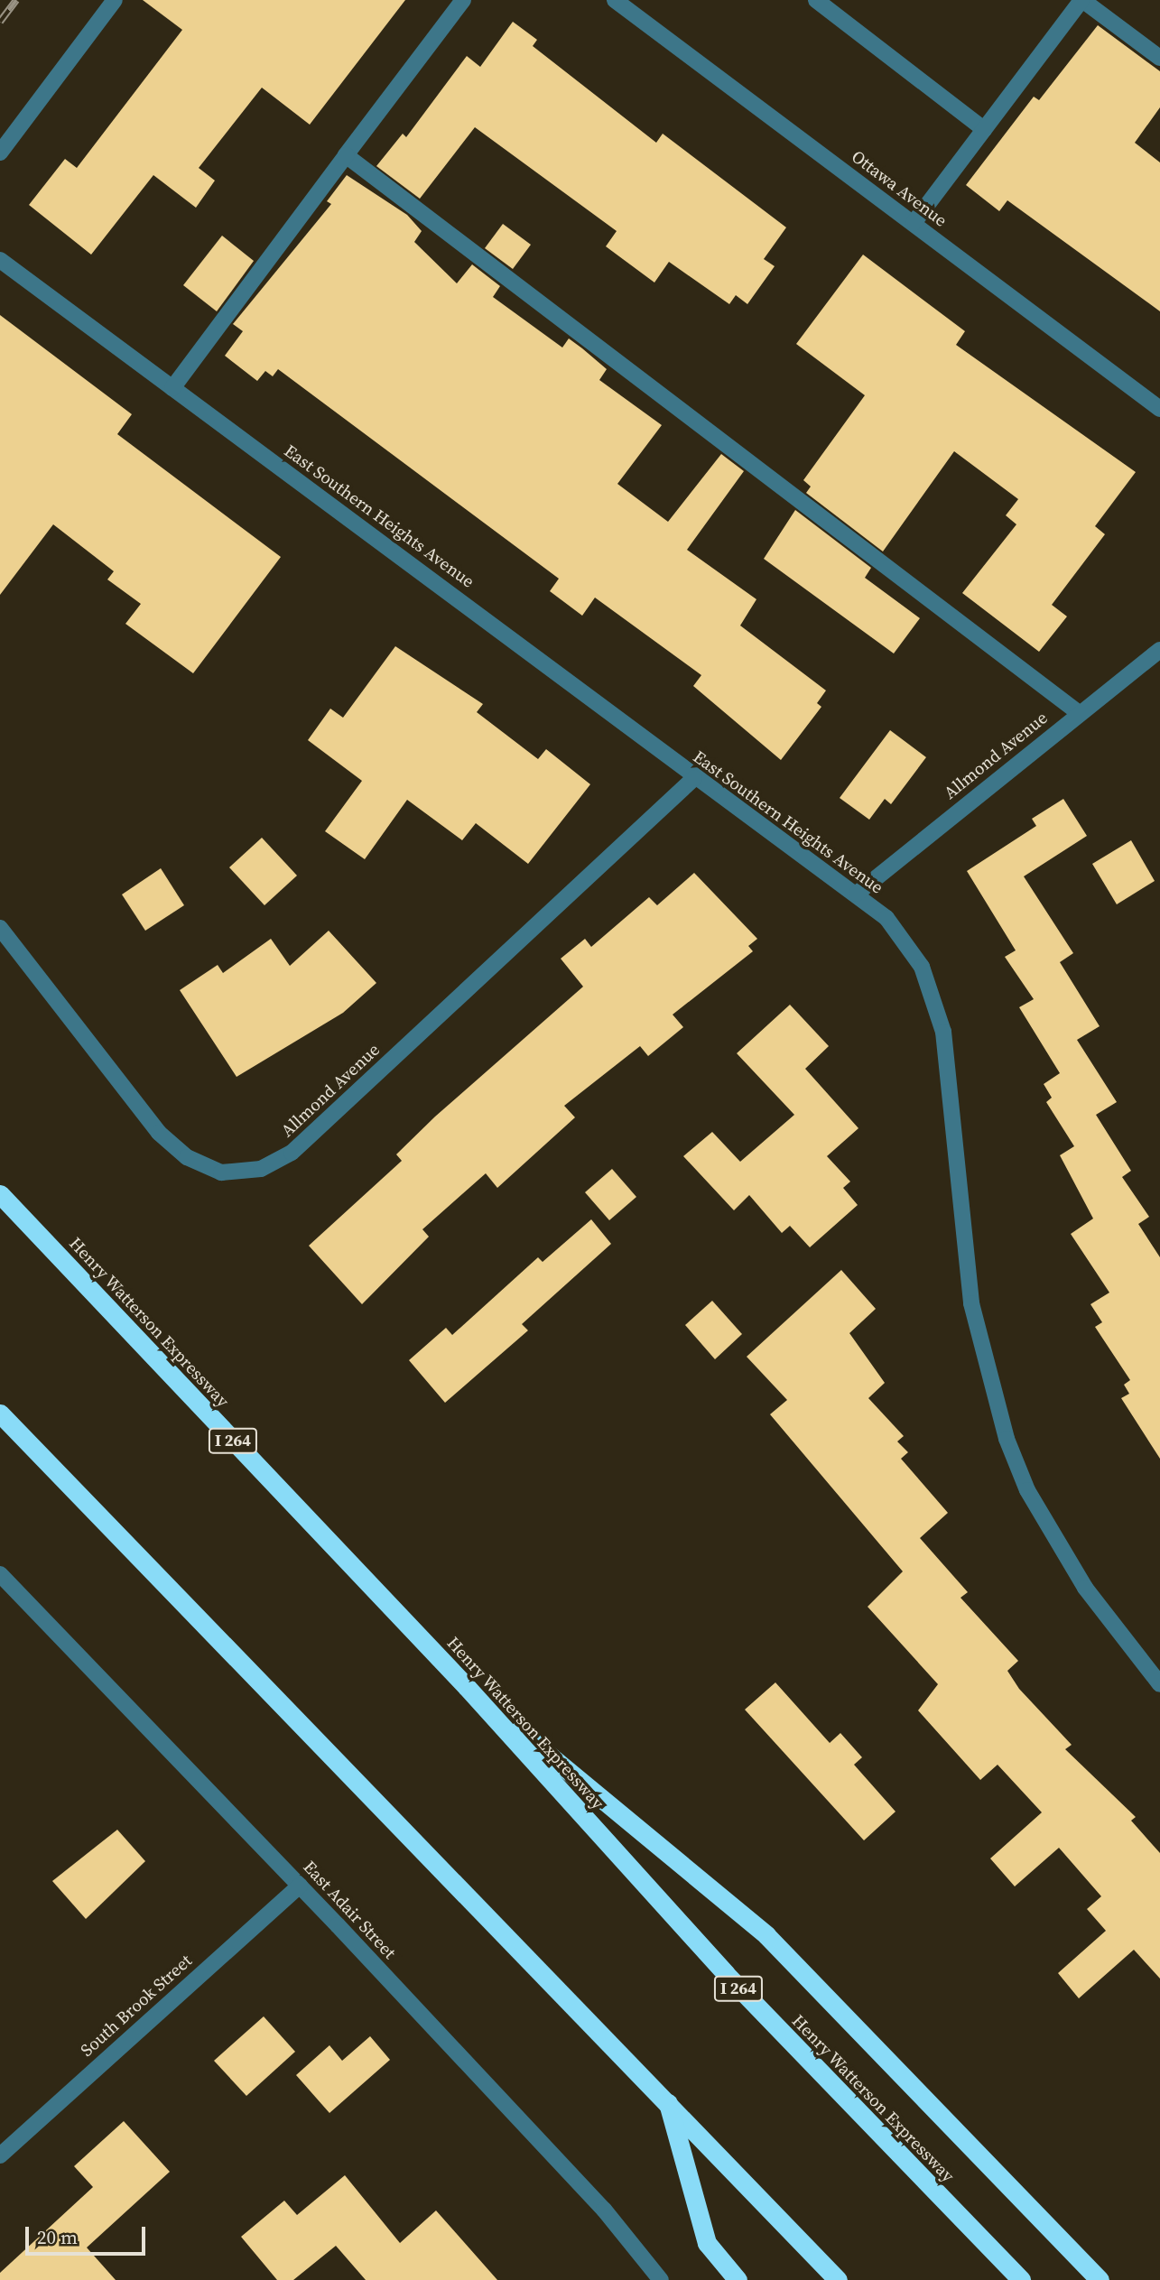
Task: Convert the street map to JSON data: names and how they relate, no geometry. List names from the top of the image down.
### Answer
{
  "streets": {
    "highway": ["Henry Watterson Expressway", "I 264"],
    "street": [
      "Ottawa Avenue",
      "East Southern Heights Avenue",
      "Allmond Avenue",
      "East Adair Street",
      "South Brook Street"
    ]
  },
  "crossings": [
    ["East Southern Heights Avenue", "Allmond Avenue"],
    ["East Adair Street", "South Brook Street"]
  ],
  "scale_bar": "20 m"
}
